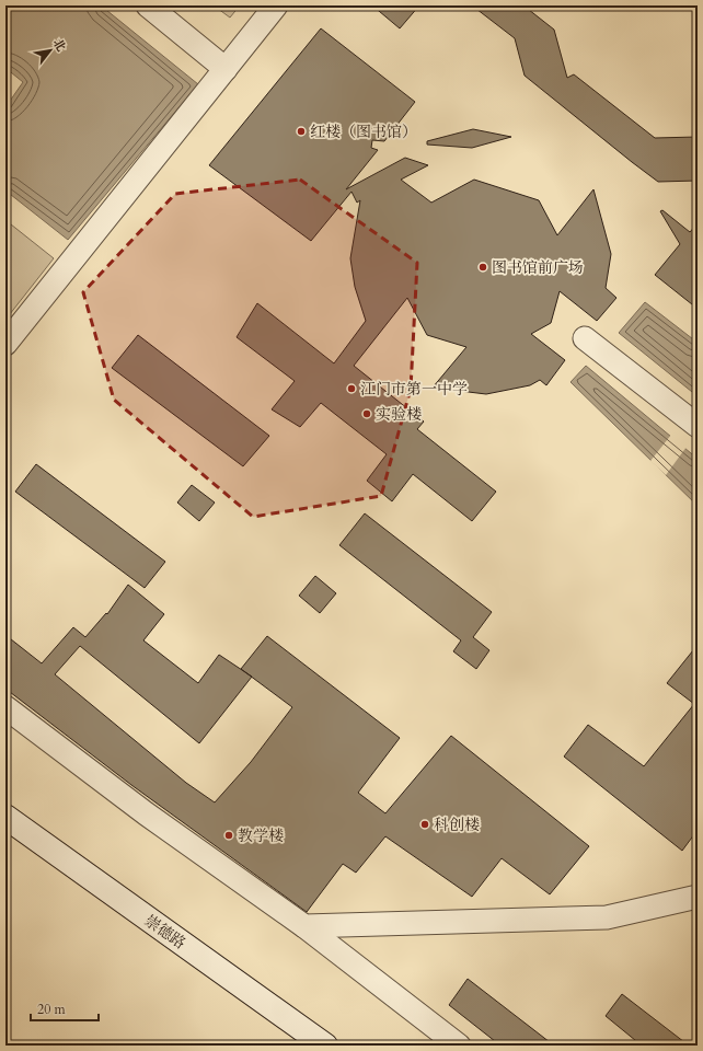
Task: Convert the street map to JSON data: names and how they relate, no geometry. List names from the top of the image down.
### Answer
{
  "streets": {
    "street": ["崇德路"]
  },
  "places": [
    "红楼（图书馆）",
    "图书馆前广场",
    "江门市第一中学",
    "实验楼",
    "科创楼",
    "教学楼"
  ],
  "scale_bar": "20 m",
  "north": "top right"
}
